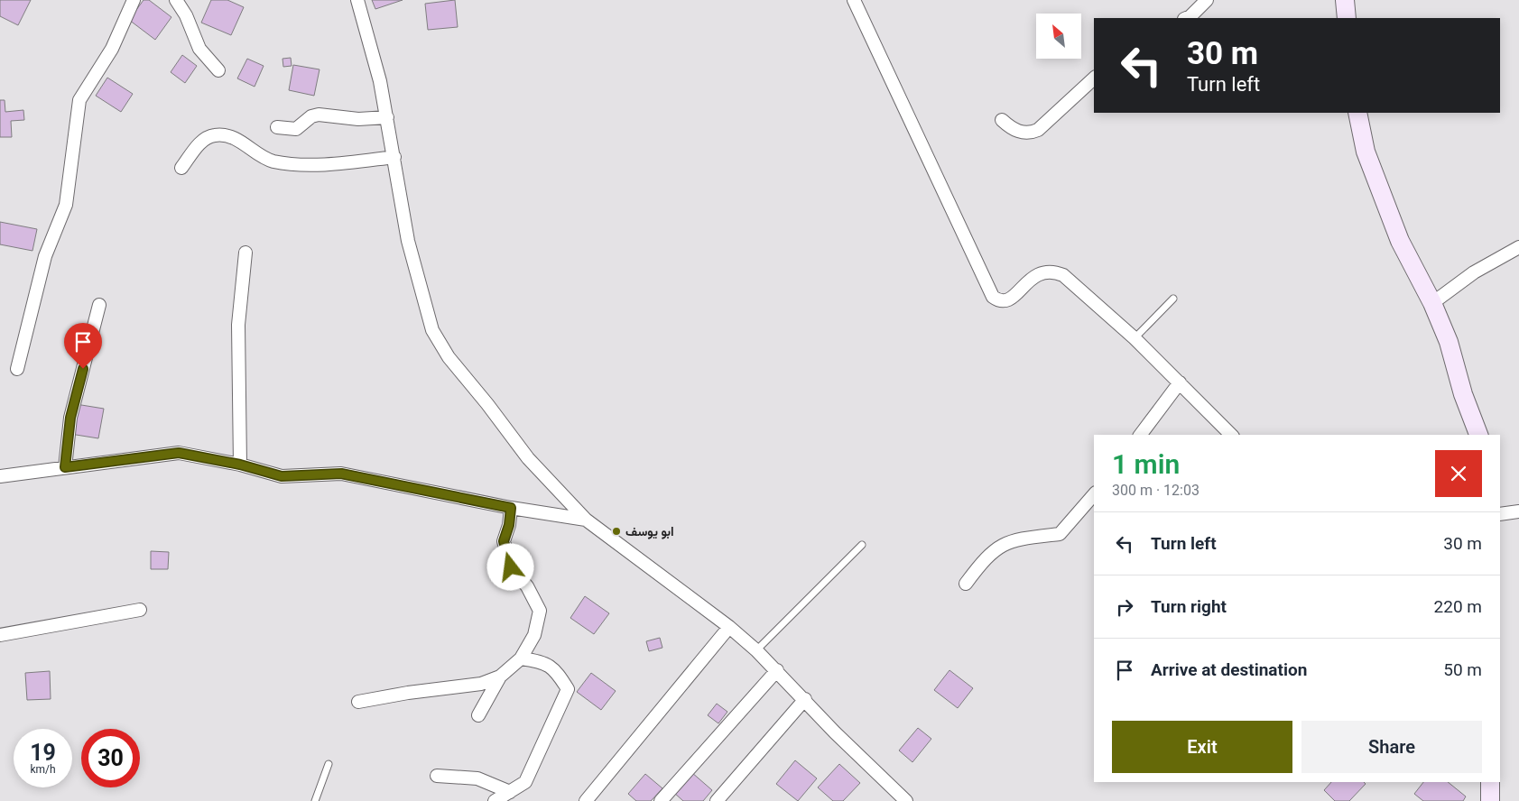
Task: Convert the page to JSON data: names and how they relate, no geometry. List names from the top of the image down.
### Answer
{
  "places": ["ابو يوسف"],
  "north": "top left",
  "page": {
    "turn": ["30 m", "Turn left"],
    "heading": ["1 min", "300 m · 12:03"],
    "list": [
      {
        "name": "Turn left",
        "value": "30 m"
      },
      {
        "name": "Turn right",
        "value": "220 m"
      },
      {
        "name": "Arrive at destination",
        "value": "50 m"
      }
    ],
    "buttons": ["Exit", "Share"],
    "speed": "19 km/h",
    "limit": "30"
  }
}
